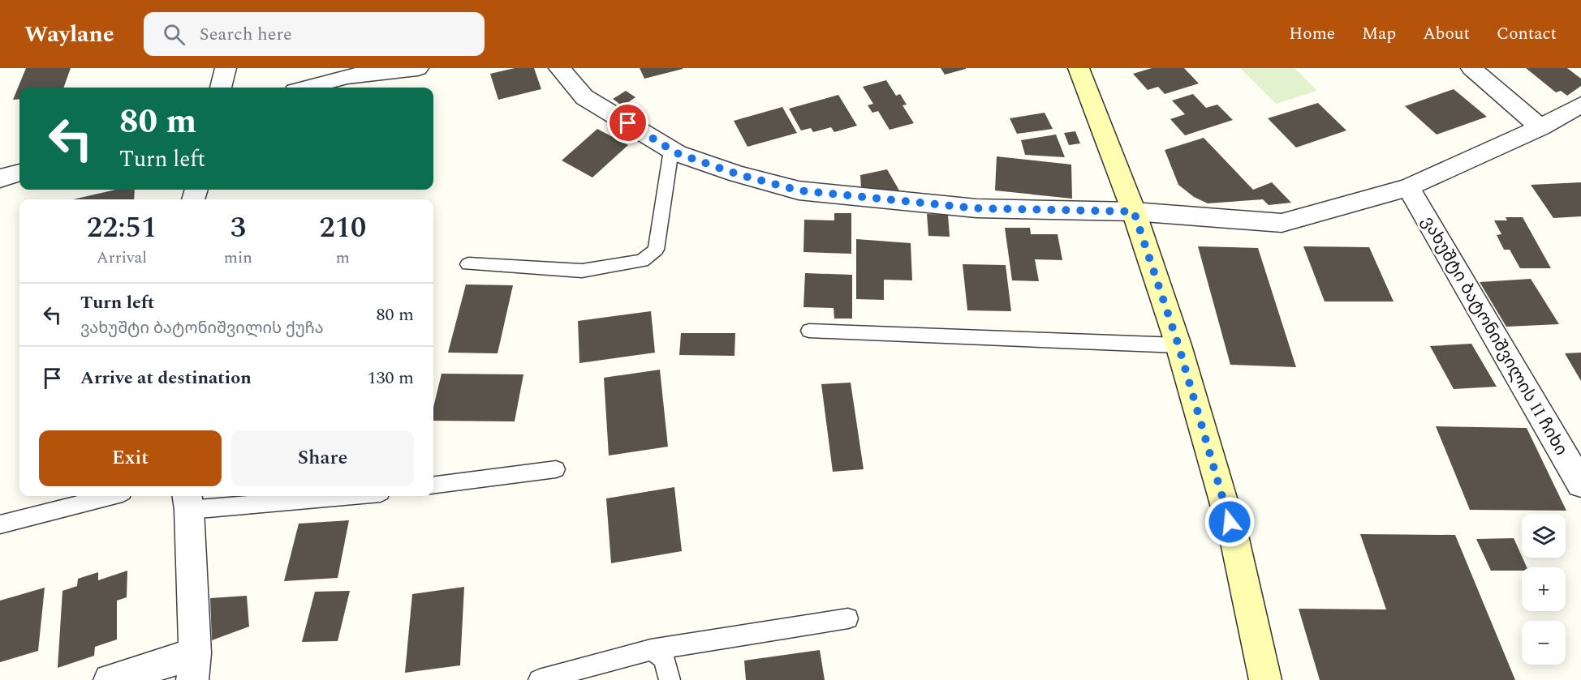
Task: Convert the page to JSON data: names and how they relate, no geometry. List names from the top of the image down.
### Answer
{
  "streets": {
    "street": ["ვახუშტი ბატონიშვილის II ჩიხი"]
  },
  "page": {
    "header": "Waylane",
    "search": "Search here",
    "nav": [
      "Home",
      "Map",
      "About",
      "Contact"
    ],
    "turn": ["80 m", "Turn left"],
    "eta": [
      "22:51",
      "Arrival",
      "3",
      "min",
      "210",
      "m"
    ],
    "list": [
      {
        "name": "Turn left",
        "note": "ვახუშტი ბატონიშვილის ქუჩა",
        "value": "80 m"
      },
      {
        "name": "Arrive at destination",
        "value": "130 m"
      }
    ],
    "buttons": ["Exit", "Share"],
    "map_buttons": ["+", "−"]
  }
}
